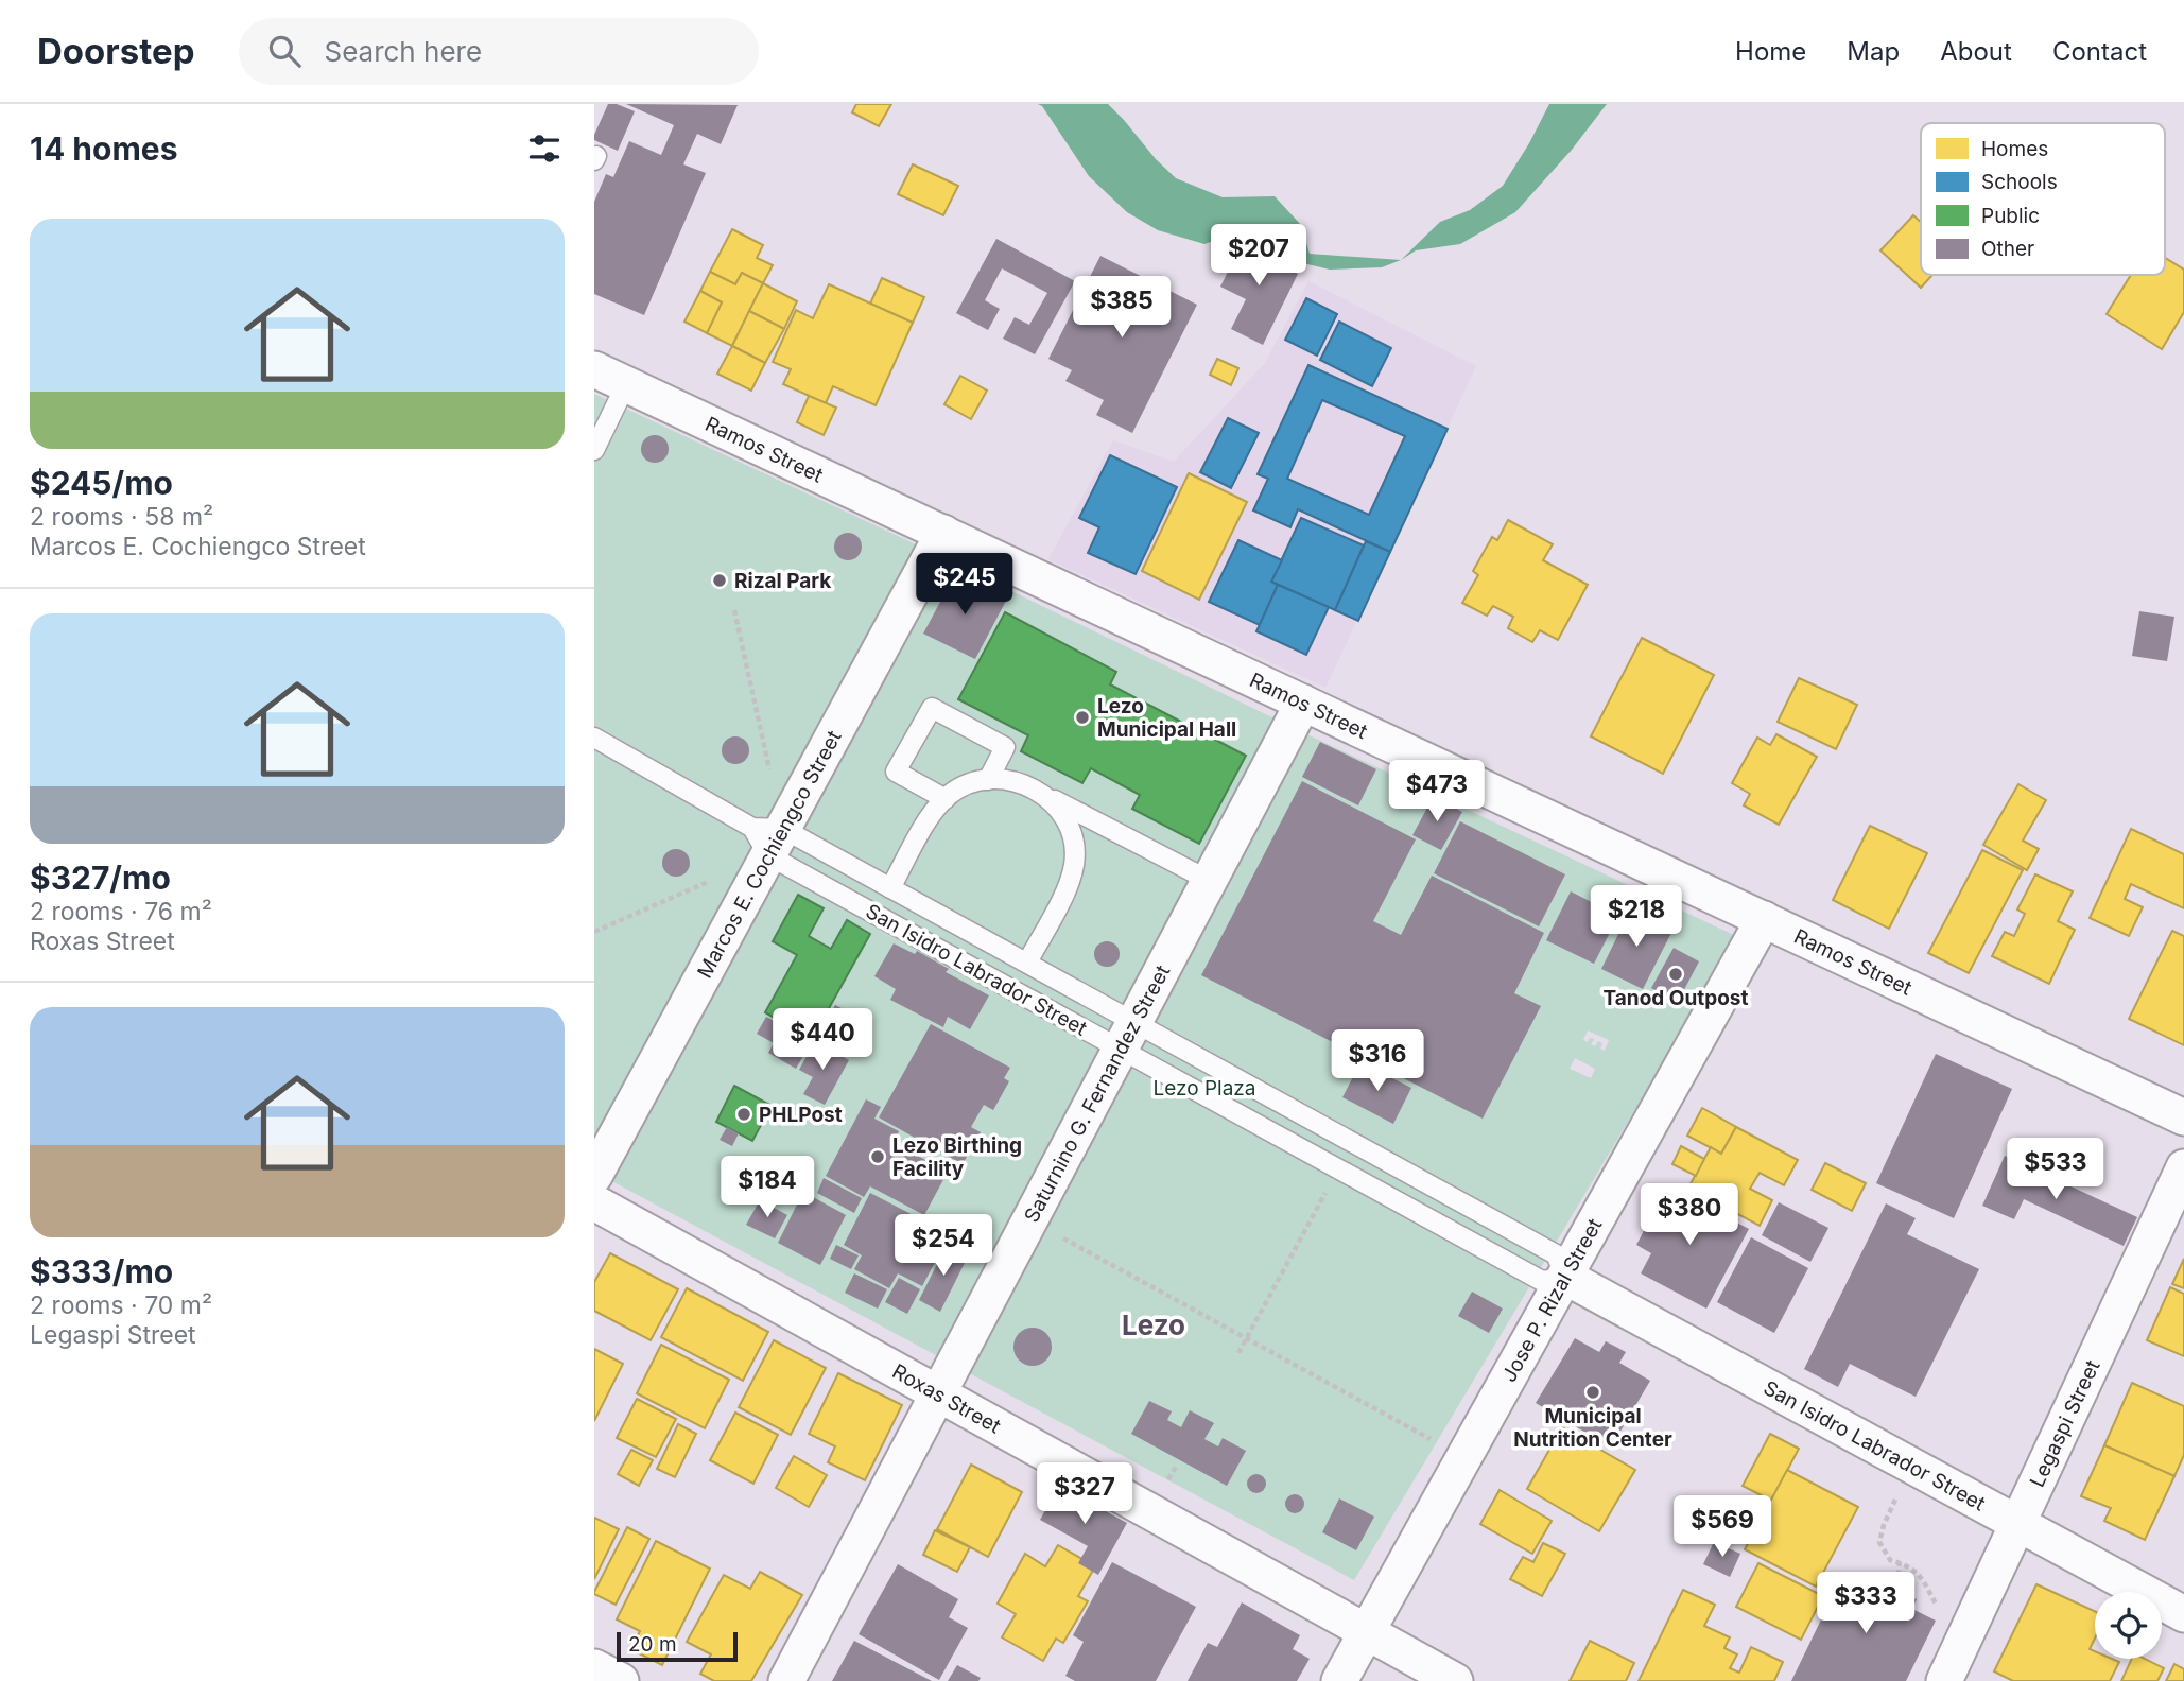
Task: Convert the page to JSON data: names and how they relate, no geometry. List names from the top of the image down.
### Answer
{
  "streets": {
    "street": [
      "Ramos Street",
      "Marcos E. Cochiengco Street",
      "San Isidro Labrador Street",
      "Saturnino G. Fernandez Street",
      "Jose P. Rizal Street",
      "Roxas Street",
      "Legaspi Street"
    ]
  },
  "crossings": [
    ["Ramos Street", "Marcos E. Cochiengco Street"],
    ["Ramos Street", "Saturnino G. Fernandez Street"],
    ["Ramos Street", "Jose P. Rizal Street"],
    ["Marcos E. Cochiengco Street", "San Isidro Labrador Street"],
    ["San Isidro Labrador Street", "Saturnino G. Fernandez Street"],
    ["San Isidro Labrador Street", "Jose P. Rizal Street"],
    ["San Isidro Labrador Street", "Legaspi Street"],
    ["Saturnino G. Fernandez Street", "Roxas Street"],
    ["Jose P. Rizal Street", "Roxas Street"]
  ],
  "districts": ["Lezo"],
  "parks": ["Lezo Plaza"],
  "places": [
    "Rizal Park",
    "Lezo Municipal Hall",
    "Tanod Outpost",
    "PHLPost",
    "Lezo Birthing Facility",
    "Municipal Nutrition Center"
  ],
  "legend": [
    "Homes",
    "Schools",
    "Public",
    "Other"
  ],
  "scale_bar": "20 m",
  "page": {
    "header": "Doorstep",
    "search": "Search here",
    "nav": [
      "Home",
      "Map",
      "About",
      "Contact"
    ],
    "heading": "14 homes",
    "list": [
      {
        "name": "$245/mo",
        "note": "2 rooms · 58 m² · Marcos E. Cochiengco Street"
      },
      {
        "name": "$327/mo",
        "note": "2 rooms · 76 m² · Roxas Street"
      },
      {
        "name": "$333/mo",
        "note": "2 rooms · 70 m² · Legaspi Street"
      }
    ],
    "price": [
      "$207",
      "$385",
      "$245",
      "$473",
      "$218",
      "$440",
      "$316",
      "$533",
      "$184",
      "$380",
      "$254",
      "$327",
      "$569",
      "$333"
    ],
    "scale": "20 m"
  }
}
